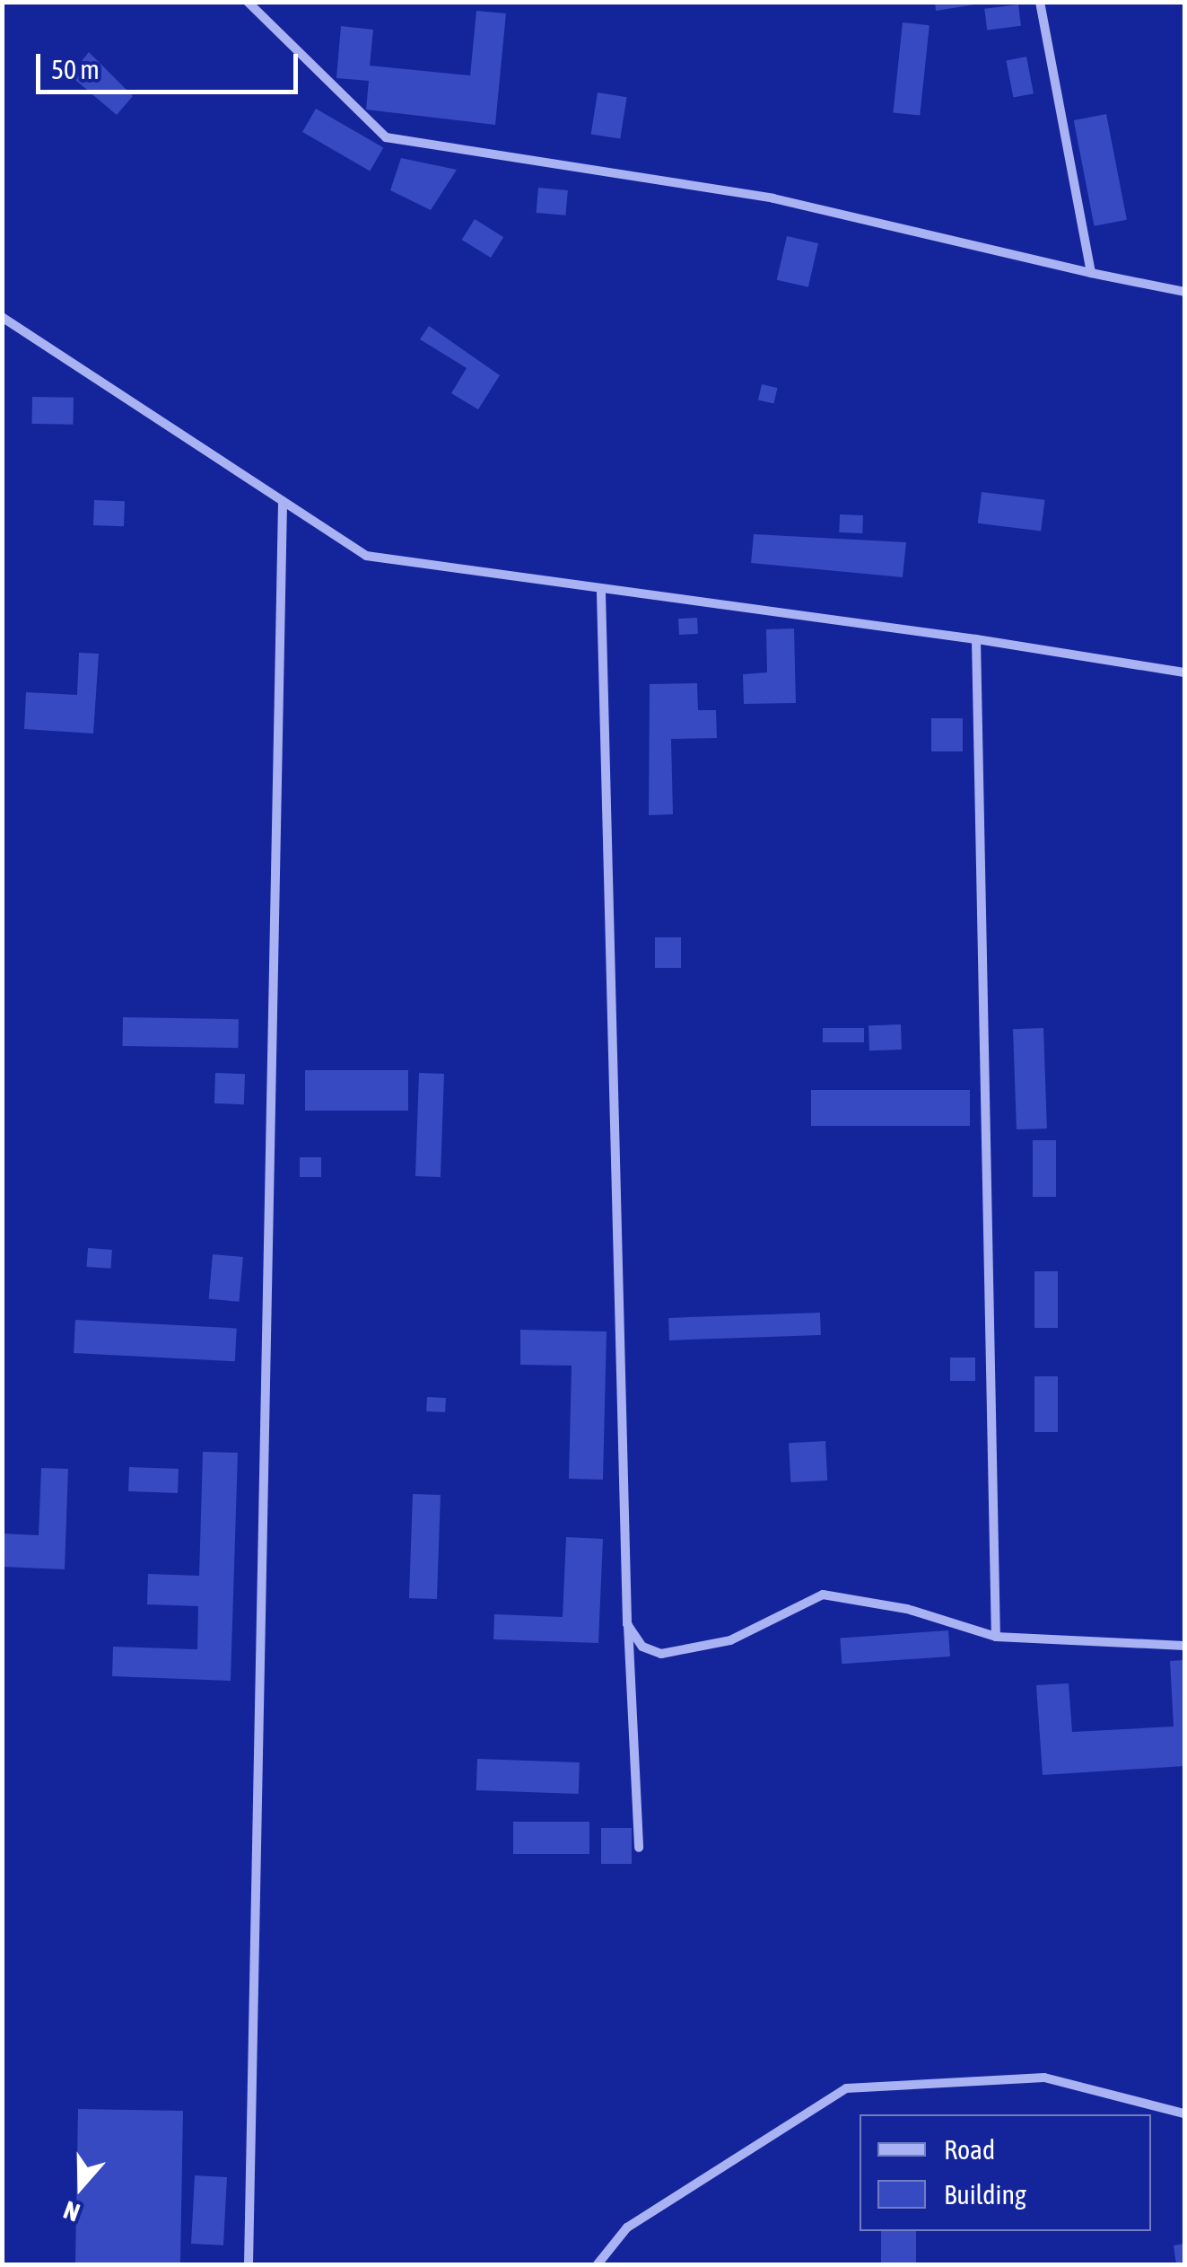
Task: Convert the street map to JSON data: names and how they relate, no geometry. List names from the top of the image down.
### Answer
{
  "legend": ["Road", "Building"],
  "scale_bar": "50 m",
  "north": "bottom"
}
